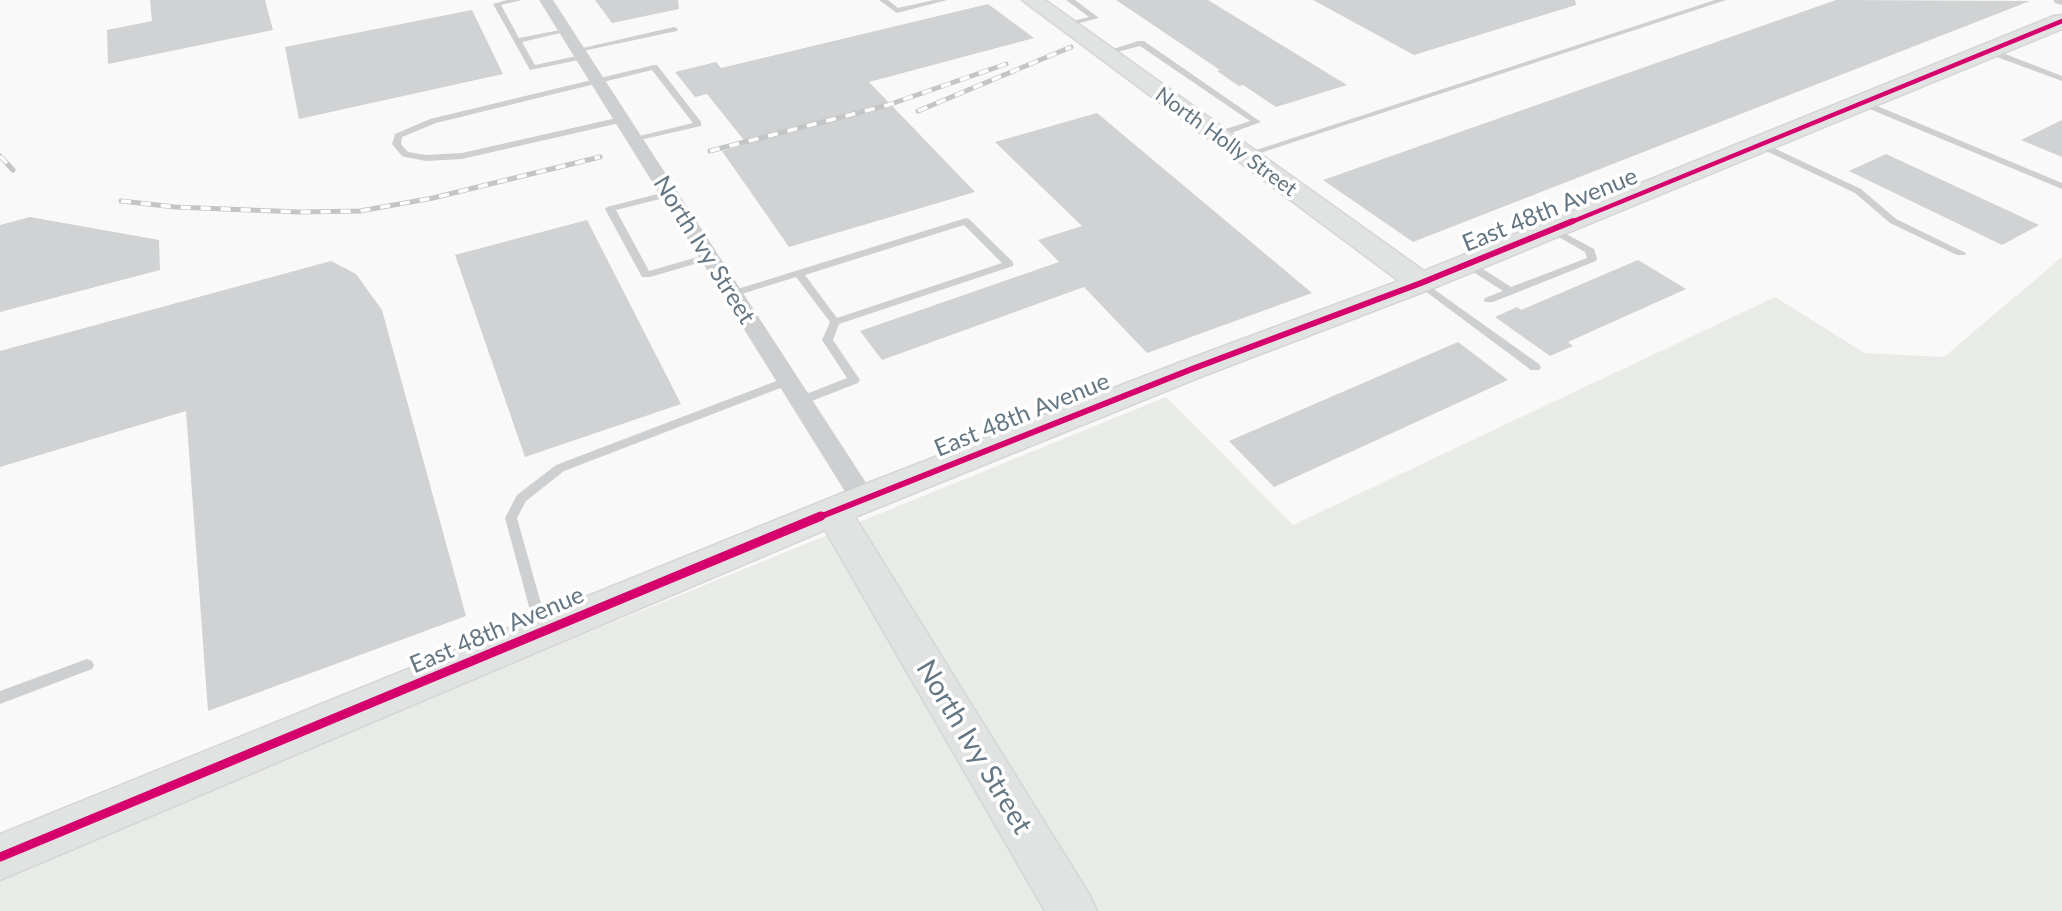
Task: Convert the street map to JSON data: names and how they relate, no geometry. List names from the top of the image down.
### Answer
{
  "streets": {
    "street": ["North Holly Street", "East 48th Avenue", "North Ivy Street"]
  },
  "crossings": [
    ["North Holly Street", "East 48th Avenue"],
    ["East 48th Avenue", "North Ivy Street"]
  ]
}
